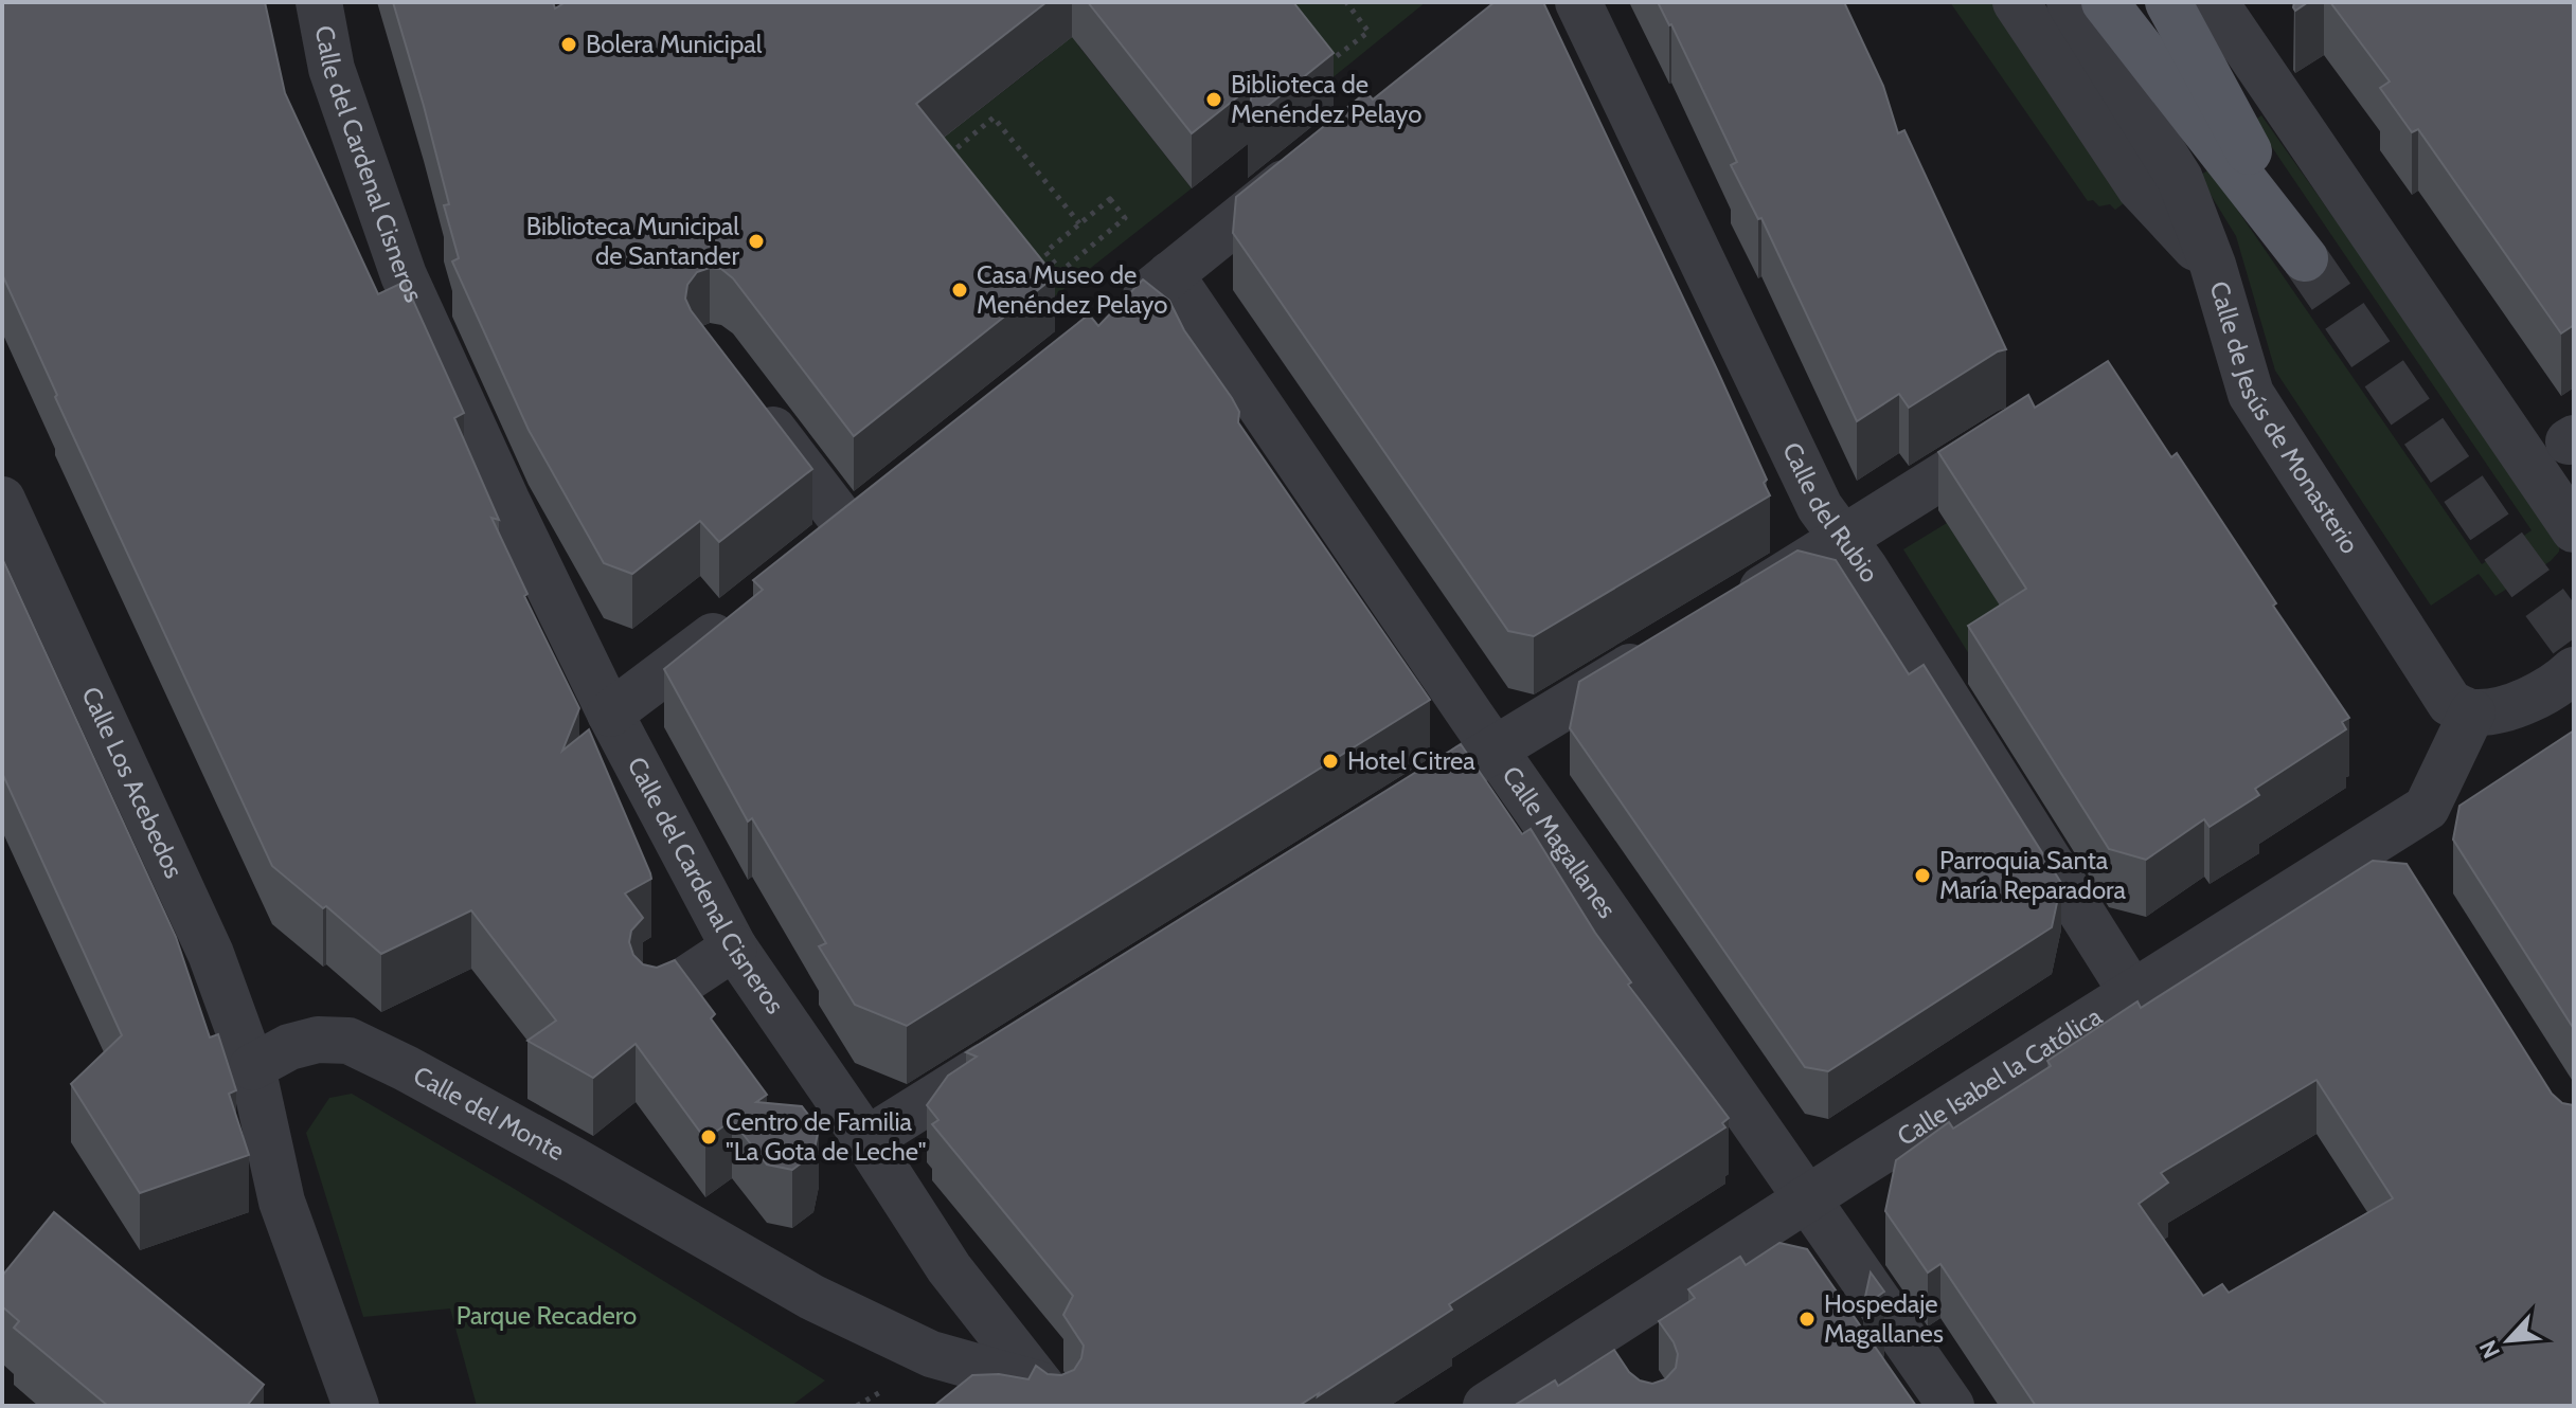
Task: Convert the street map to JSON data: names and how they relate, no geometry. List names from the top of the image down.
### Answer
{
  "streets": {
    "street": [
      "Calle del Cardenal Cisneros",
      "Calle de Jesús de Monasterio",
      "Calle del Rubio",
      "Calle Los Acebedos",
      "Calle Magallanes",
      "Calle Isabel la Católica",
      "Calle del Monte"
    ]
  },
  "crossings": [
    ["Calle del Cardenal Cisneros", "Calle del Monte"],
    ["Calle de Jesús de Monasterio", "Calle Isabel la Católica"],
    ["Calle del Rubio", "Calle Isabel la Católica"],
    ["Calle Los Acebedos", "Calle del Monte"],
    ["Calle Magallanes", "Calle Isabel la Católica"]
  ],
  "parks": ["Parque Recadero"],
  "places": [
    "Bolera Municipal",
    "Biblioteca de Menéndez Pelayo",
    "Biblioteca Municipal de Santander",
    "Casa Museo de Menéndez Pelayo",
    "Hotel Citrea",
    "Parroquia Santa María Reparadora",
    "Centro de Familia \"La Gota de Leche\"",
    "Hospedaje Magallanes"
  ],
  "north": "bottom left"
}
